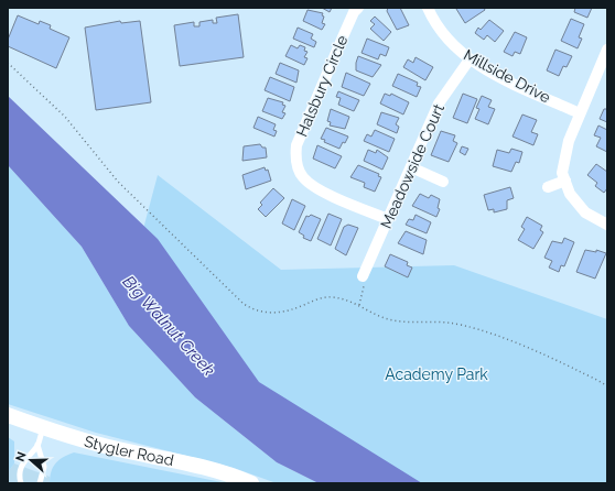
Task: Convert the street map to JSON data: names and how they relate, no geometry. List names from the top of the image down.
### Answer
{
  "streets": {
    "main road": ["Stygler Road"],
    "street": ["Millside Drive", "Halsbury Circle", "Meadowside Court"]
  },
  "crossings": [
    ["Millside Drive", "Meadowside Court"],
    ["Halsbury Circle", "Meadowside Court"]
  ],
  "water": ["Big Walnut Creek"],
  "parks": ["Academy Park"],
  "north": "left"
}
